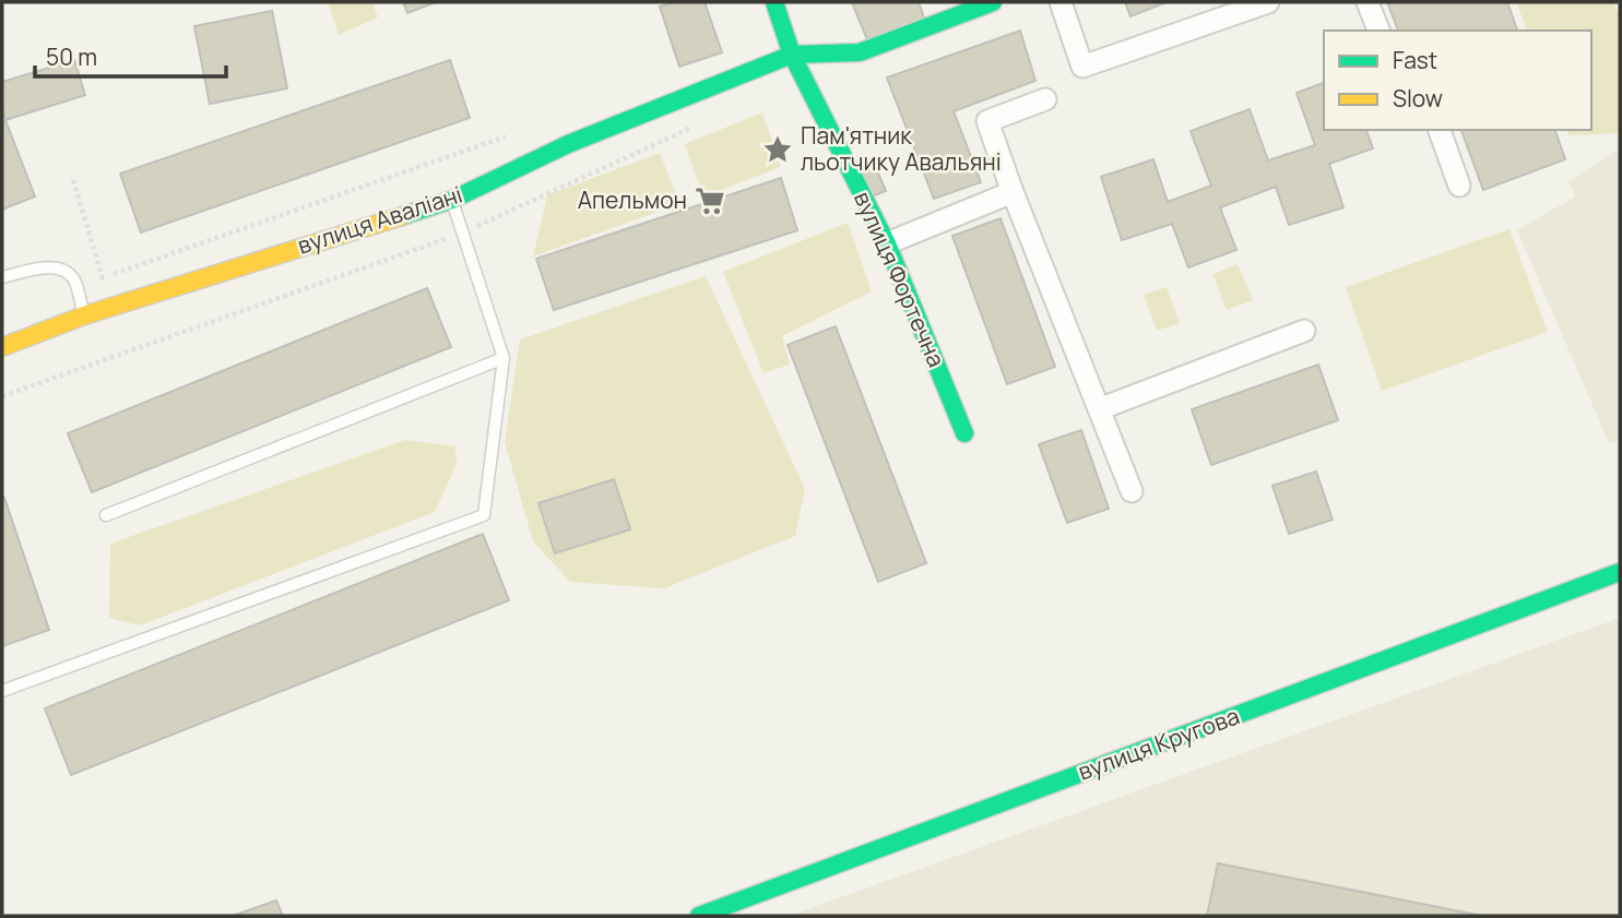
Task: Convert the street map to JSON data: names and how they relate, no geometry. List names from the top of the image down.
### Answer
{
  "streets": {
    "street": ["вулиця Аваліані", "вулиця Фортечна", "вулиця Кругова"]
  },
  "crossings": [
    ["вулиця Аваліані", "вулиця Фортечна"]
  ],
  "places": {
    "place": ["Пам'ятник льотчику Авальяні"],
    "supermarket": ["Апельмон"]
  },
  "legend": ["Fast", "Slow"],
  "scale_bar": "50 m"
}
